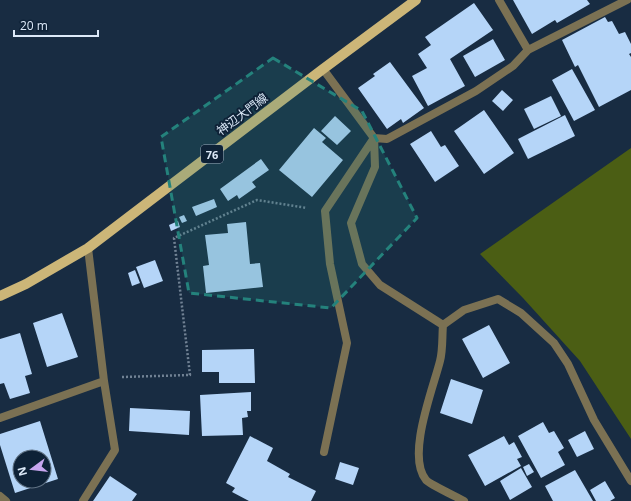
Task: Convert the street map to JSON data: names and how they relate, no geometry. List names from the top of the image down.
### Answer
{
  "streets": {
    "main road": ["神辺大門線", "76"]
  },
  "scale_bar": "20 m",
  "north": "left"
}
